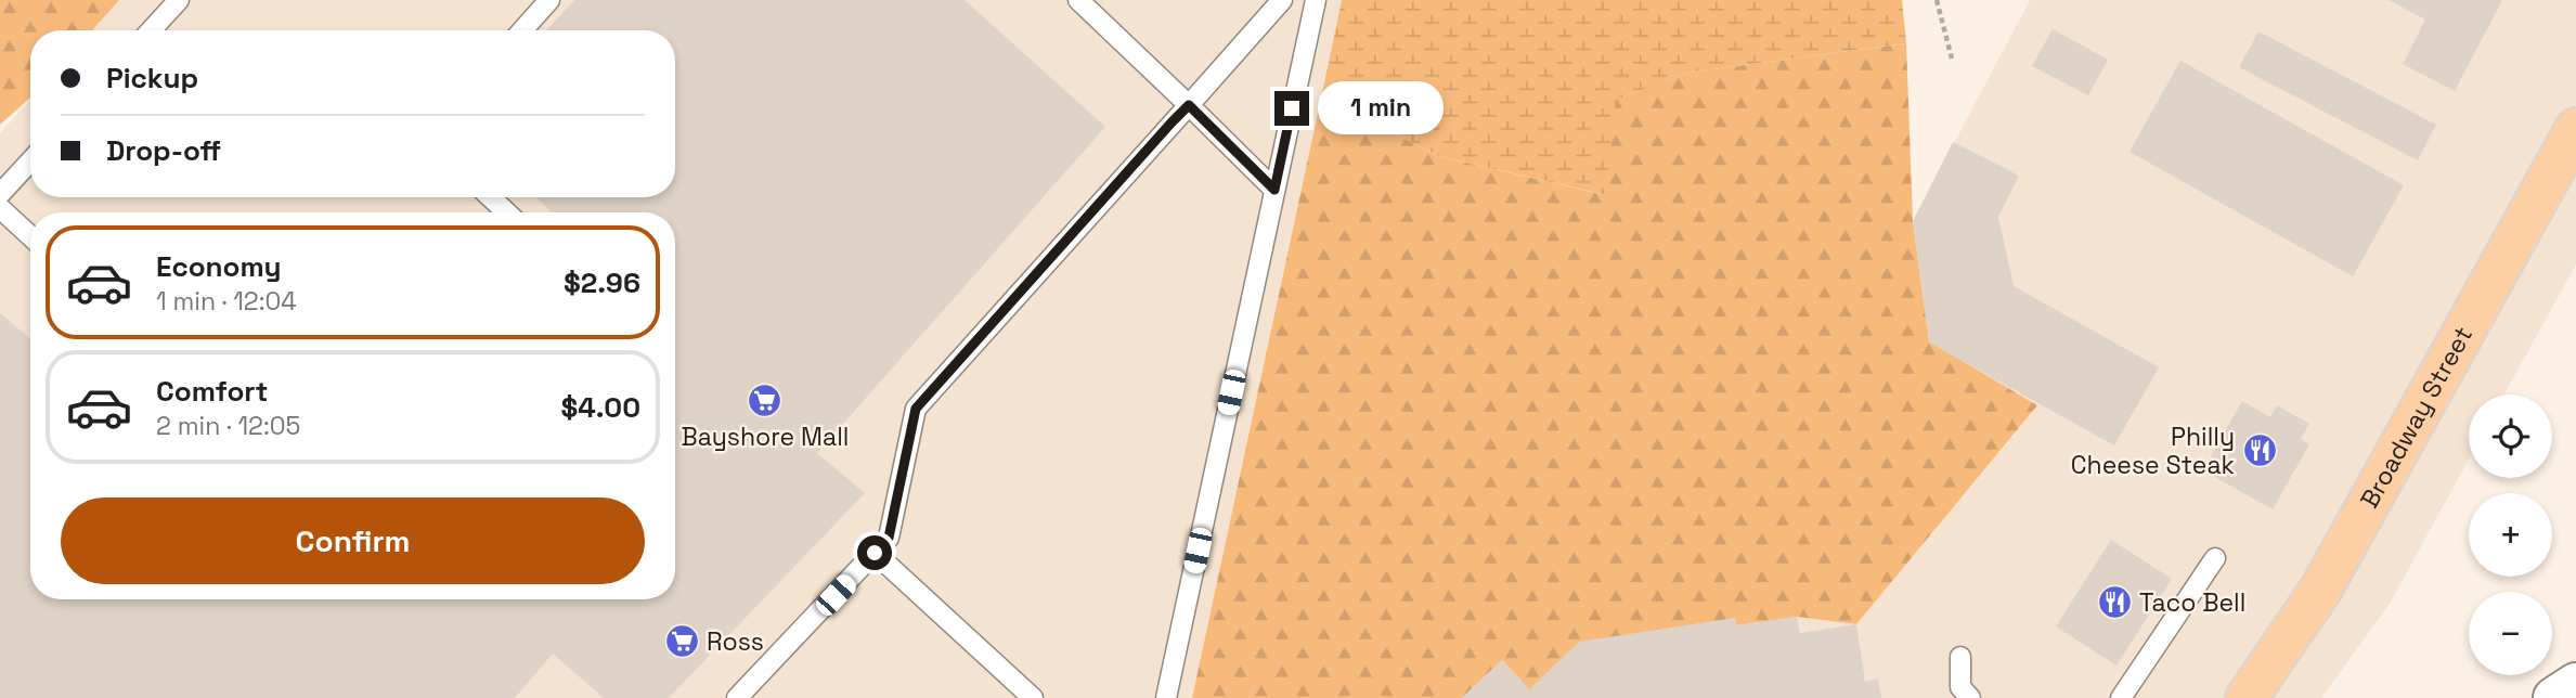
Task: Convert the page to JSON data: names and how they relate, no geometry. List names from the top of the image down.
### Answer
{
  "streets": {
    "highway": ["Broadway Street"]
  },
  "places": {
    "supermarket": ["Bayshore Mall", "Ross"],
    "restaurant": ["Philly Cheese Steak", "Taco Bell"]
  },
  "page": {
    "banner": ["Pickup", "Drop-off"],
    "bubble": "1 min",
    "list": [
      {
        "name": "Economy",
        "note": "1 min · 12:04",
        "value": "$2.96"
      },
      {
        "name": "Comfort",
        "note": "2 min · 12:05",
        "value": "$4.00"
      }
    ],
    "map_buttons": ["+", "−"],
    "buttons": "Confirm"
  }
}
